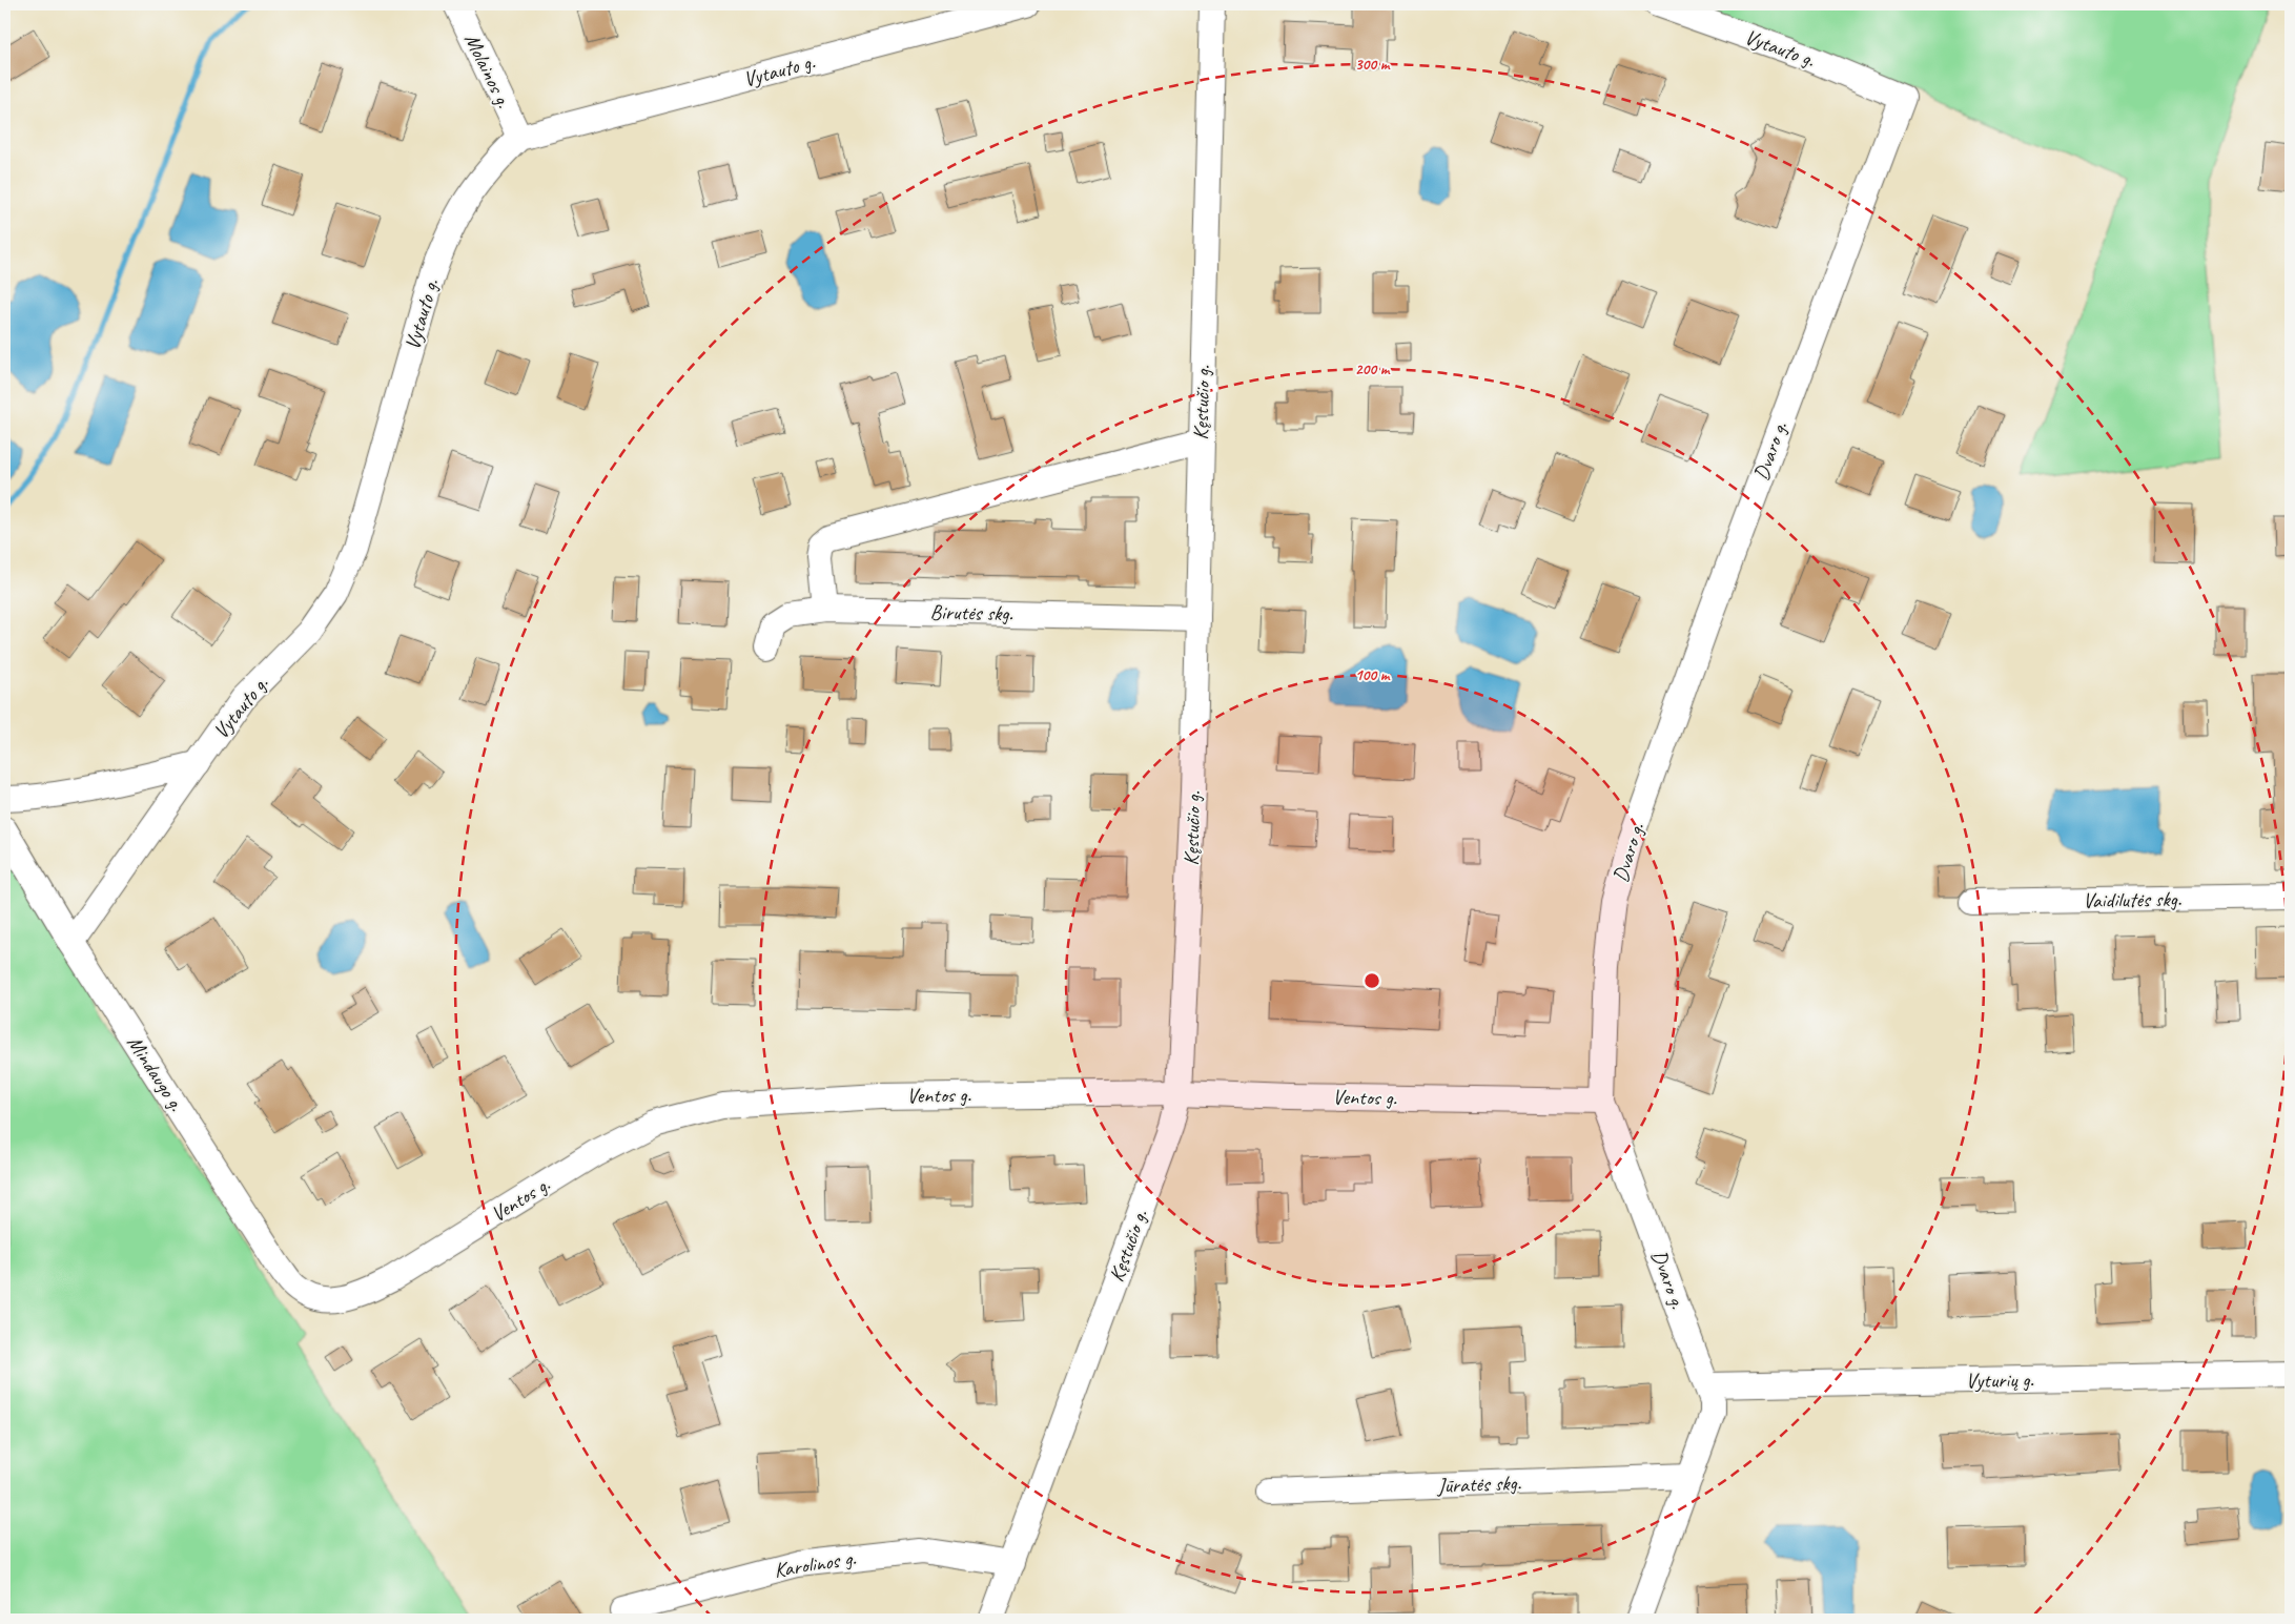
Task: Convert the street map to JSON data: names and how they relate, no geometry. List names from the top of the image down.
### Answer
{
  "streets": {
    "street": [
      "Vytauto g.",
      "Molainos g.",
      "Kęstučio g.",
      "Dvaro g.",
      "Birutės skg.",
      "Vaidilutės skg.",
      "Mindaugo g.",
      "Ventos g.",
      "Vyturių g.",
      "Jūratės skg.",
      "Karolinos g."
    ]
  },
  "crossings": [
    ["Vytauto g.", "Molainos g."],
    ["Vytauto g.", "Dvaro g."],
    ["Vytauto g.", "Mindaugo g."],
    ["Kęstučio g.", "Birutės skg."],
    ["Kęstučio g.", "Ventos g."],
    ["Kęstučio g.", "Karolinos g."],
    ["Dvaro g.", "Ventos g."],
    ["Dvaro g.", "Vyturių g."],
    ["Dvaro g.", "Jūratės skg."],
    ["Mindaugo g.", "Ventos g."]
  ],
  "rings": ["300 m", "200 m", "100 m"]
}
